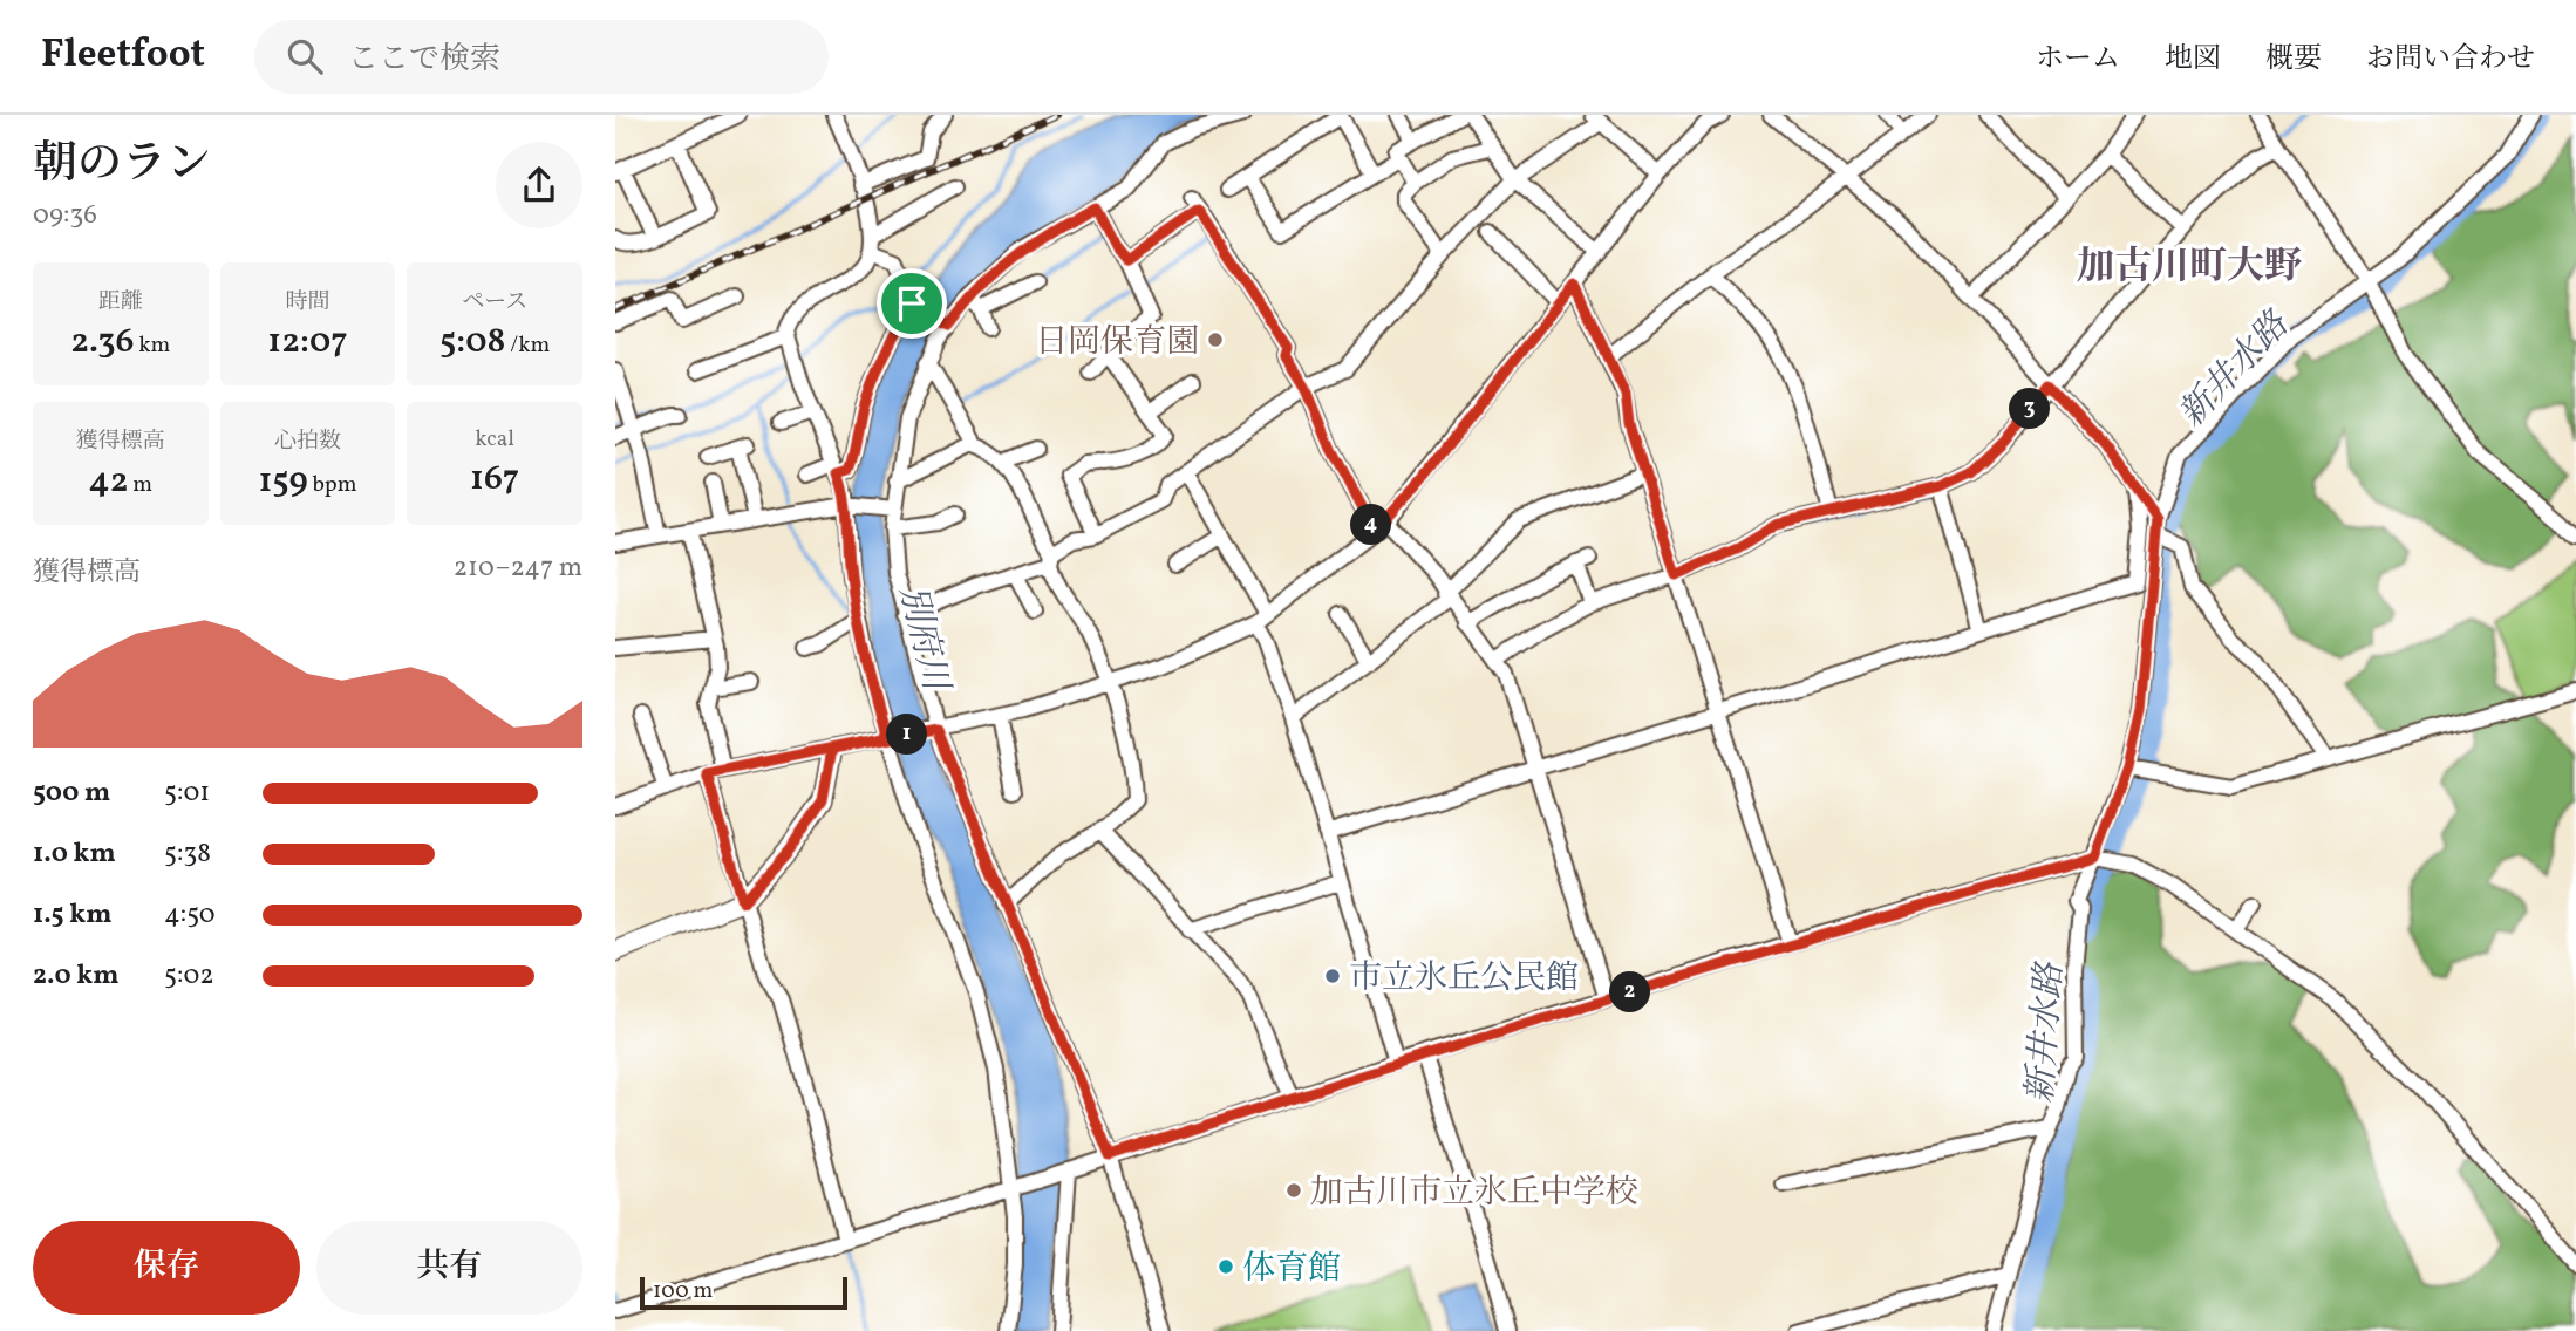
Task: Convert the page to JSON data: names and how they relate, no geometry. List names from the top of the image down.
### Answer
{
  "districts": ["加古川町大野"],
  "water": ["新井水路", "別府川"],
  "places": [
    "日岡保育園",
    "市立氷丘公民館",
    "加古川市立氷丘中学校",
    "体育館"
  ],
  "scale_bar": "100 m",
  "page": {
    "header": "Fleetfoot",
    "search": "ここで検索",
    "nav": [
      "ホーム",
      "地図",
      "概要",
      "お問い合わせ"
    ],
    "heading": ["朝のラン", "09:36"],
    "stats": [
      ["距離", "2.36 km"],
      ["時間", "12:07"],
      ["ペース", "5:08 /km"],
      ["獲得標高", "42 m"],
      ["心拍数", "159 bpm"],
      ["kcal", "167"]
    ],
    "pins": [
      "3",
      "4",
      "1",
      "2"
    ],
    "chart": ["獲得標高", "210–247 m"],
    "list": [
      {
        "name": "500 m",
        "note": "5:01"
      },
      {
        "name": "1.0 km",
        "note": "5:38"
      },
      {
        "name": "1.5 km",
        "note": "4:50"
      },
      {
        "name": "2.0 km",
        "note": "5:02"
      }
    ],
    "buttons": ["保存", "共有"],
    "scale": "100 m"
  }
}
